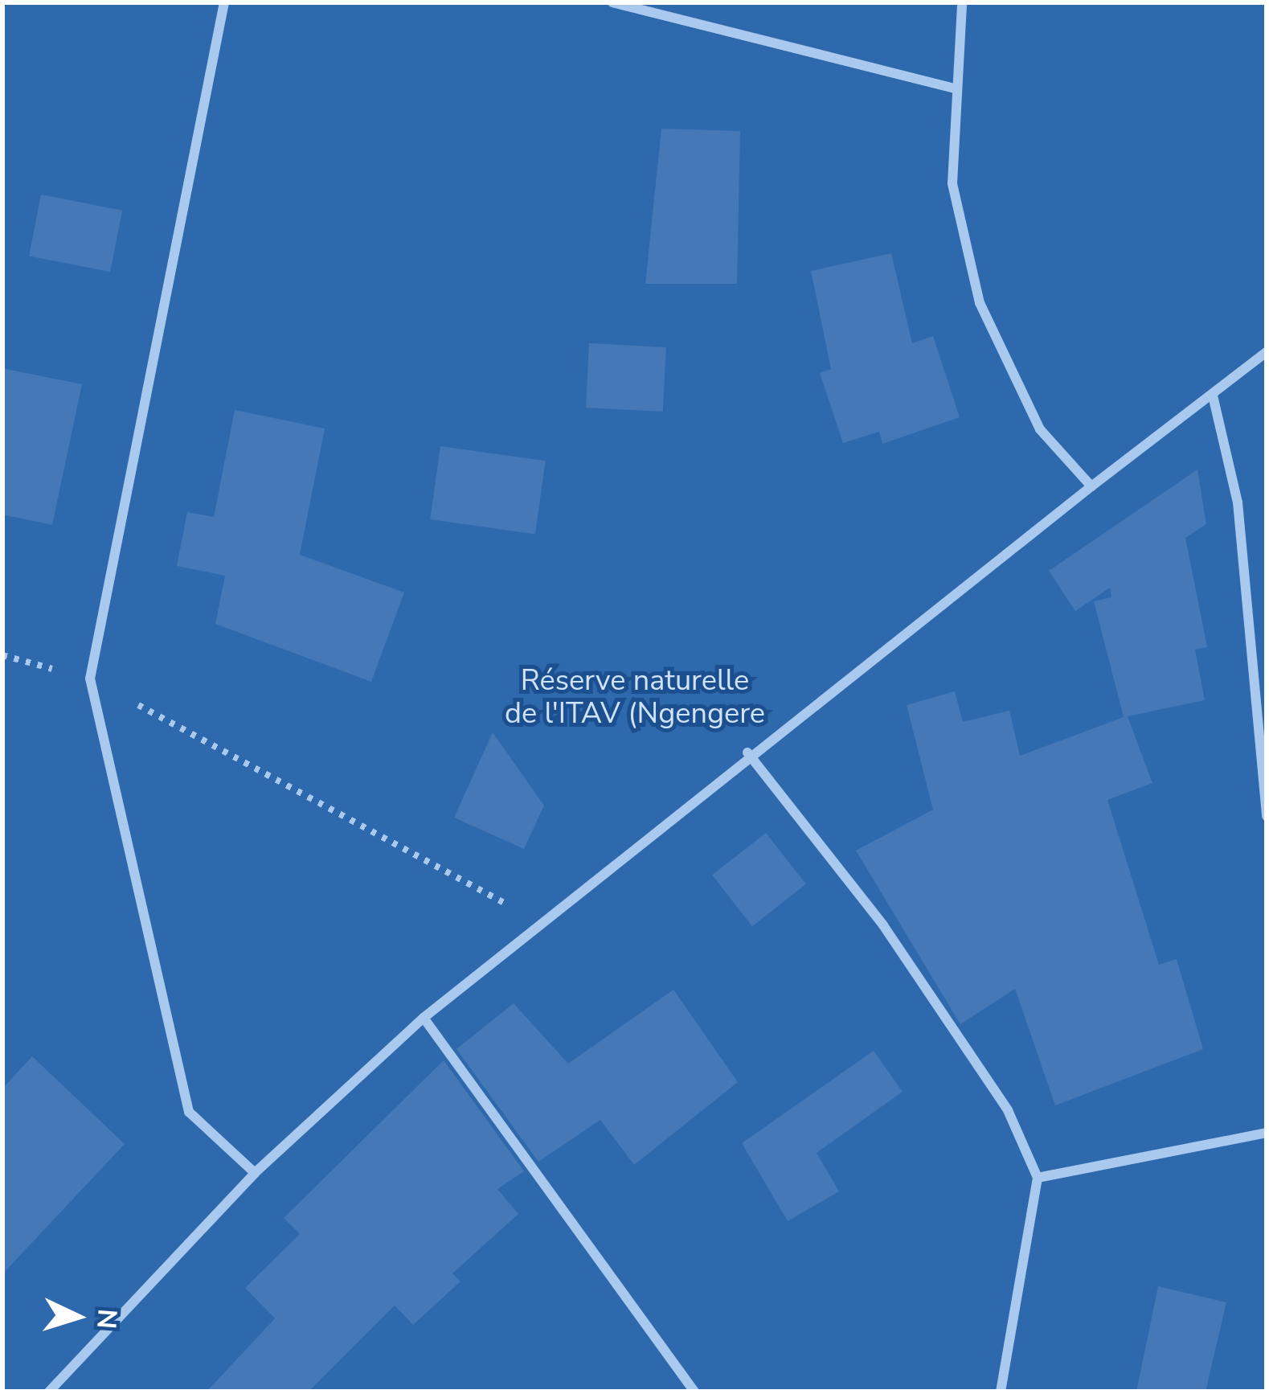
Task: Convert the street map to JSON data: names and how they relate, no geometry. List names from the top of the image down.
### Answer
{
  "parks": ["Réserve naturelle de l'ITAV (Ngengere"],
  "north": "right"
}
